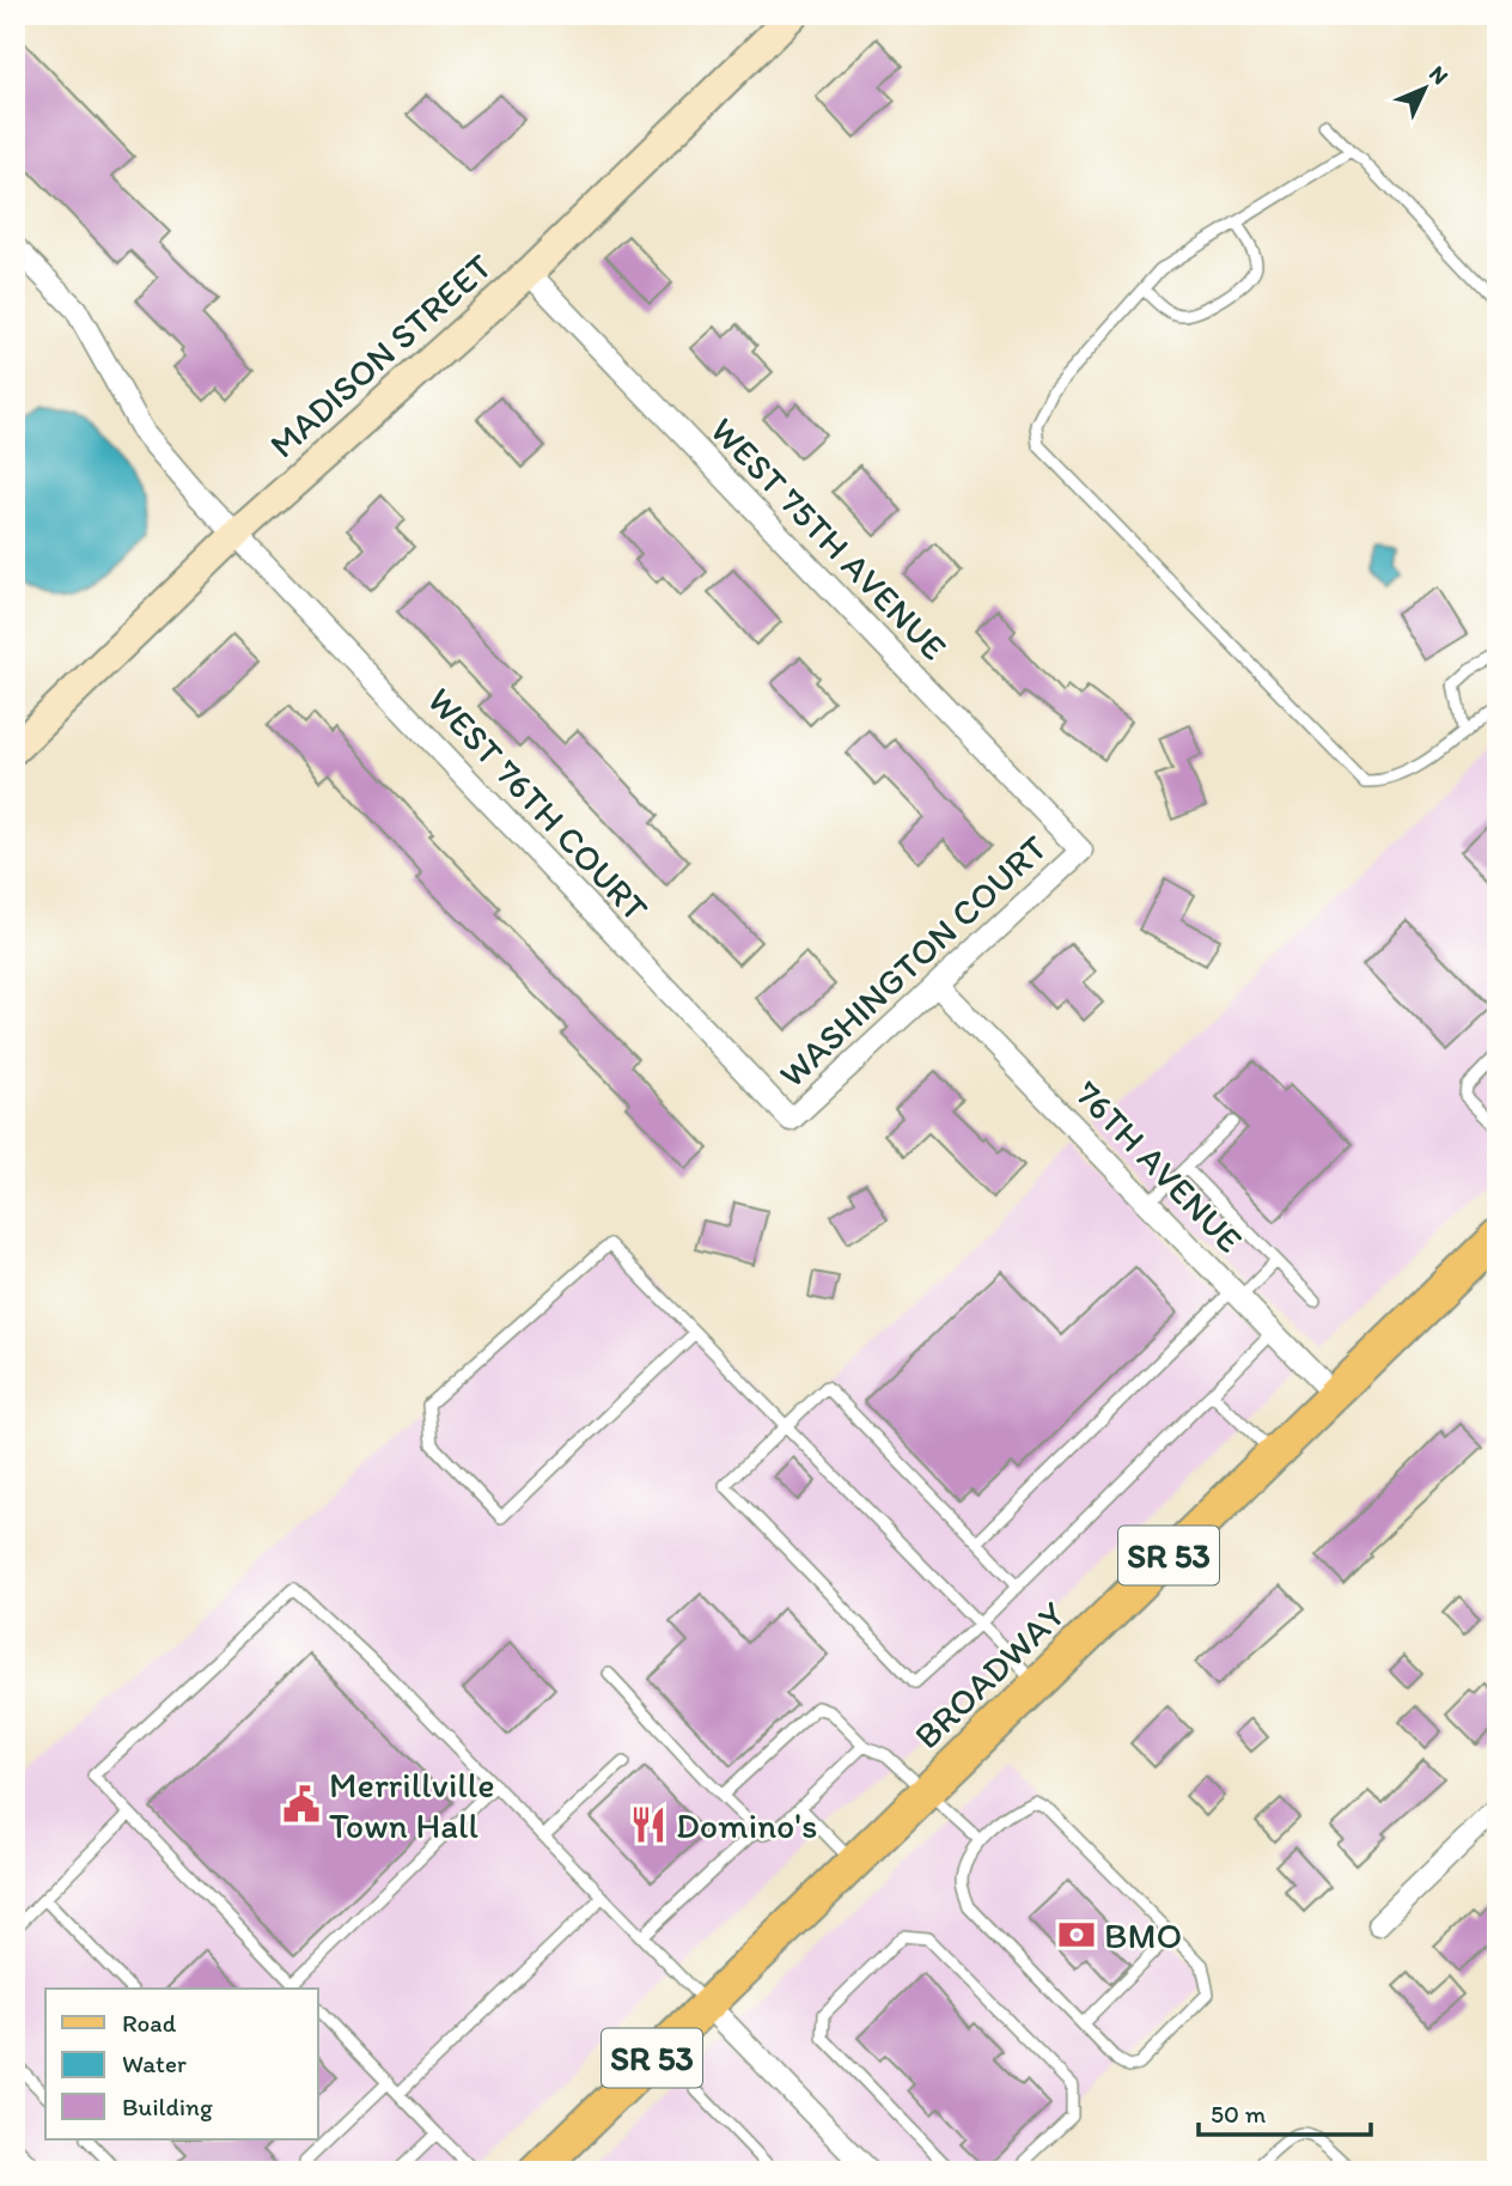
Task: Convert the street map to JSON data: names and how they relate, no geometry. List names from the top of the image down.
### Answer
{
  "streets": {
    "main road": ["SR 53", "BROADWAY"],
    "street": [
      "MADISON STREET",
      "WEST 75TH AVENUE",
      "WEST 76TH COURT",
      "WASHINGTON COURT",
      "76TH AVENUE"
    ]
  },
  "crossings": [
    ["MADISON STREET", "WEST 75TH AVENUE"],
    ["MADISON STREET", "WEST 76TH COURT"],
    ["WEST 75TH AVENUE", "WASHINGTON COURT"],
    ["WEST 76TH COURT", "WASHINGTON COURT"],
    ["WASHINGTON COURT", "76TH AVENUE"],
    ["76TH AVENUE", "BROADWAY"]
  ],
  "places": {
    "public building": ["Merrillville Town Hall"],
    "restaurant": ["Domino's"],
    "bank": ["BMO"]
  },
  "legend": ["Road", "Water", "Building"],
  "scale_bar": "50 m",
  "north": "top right"
}
